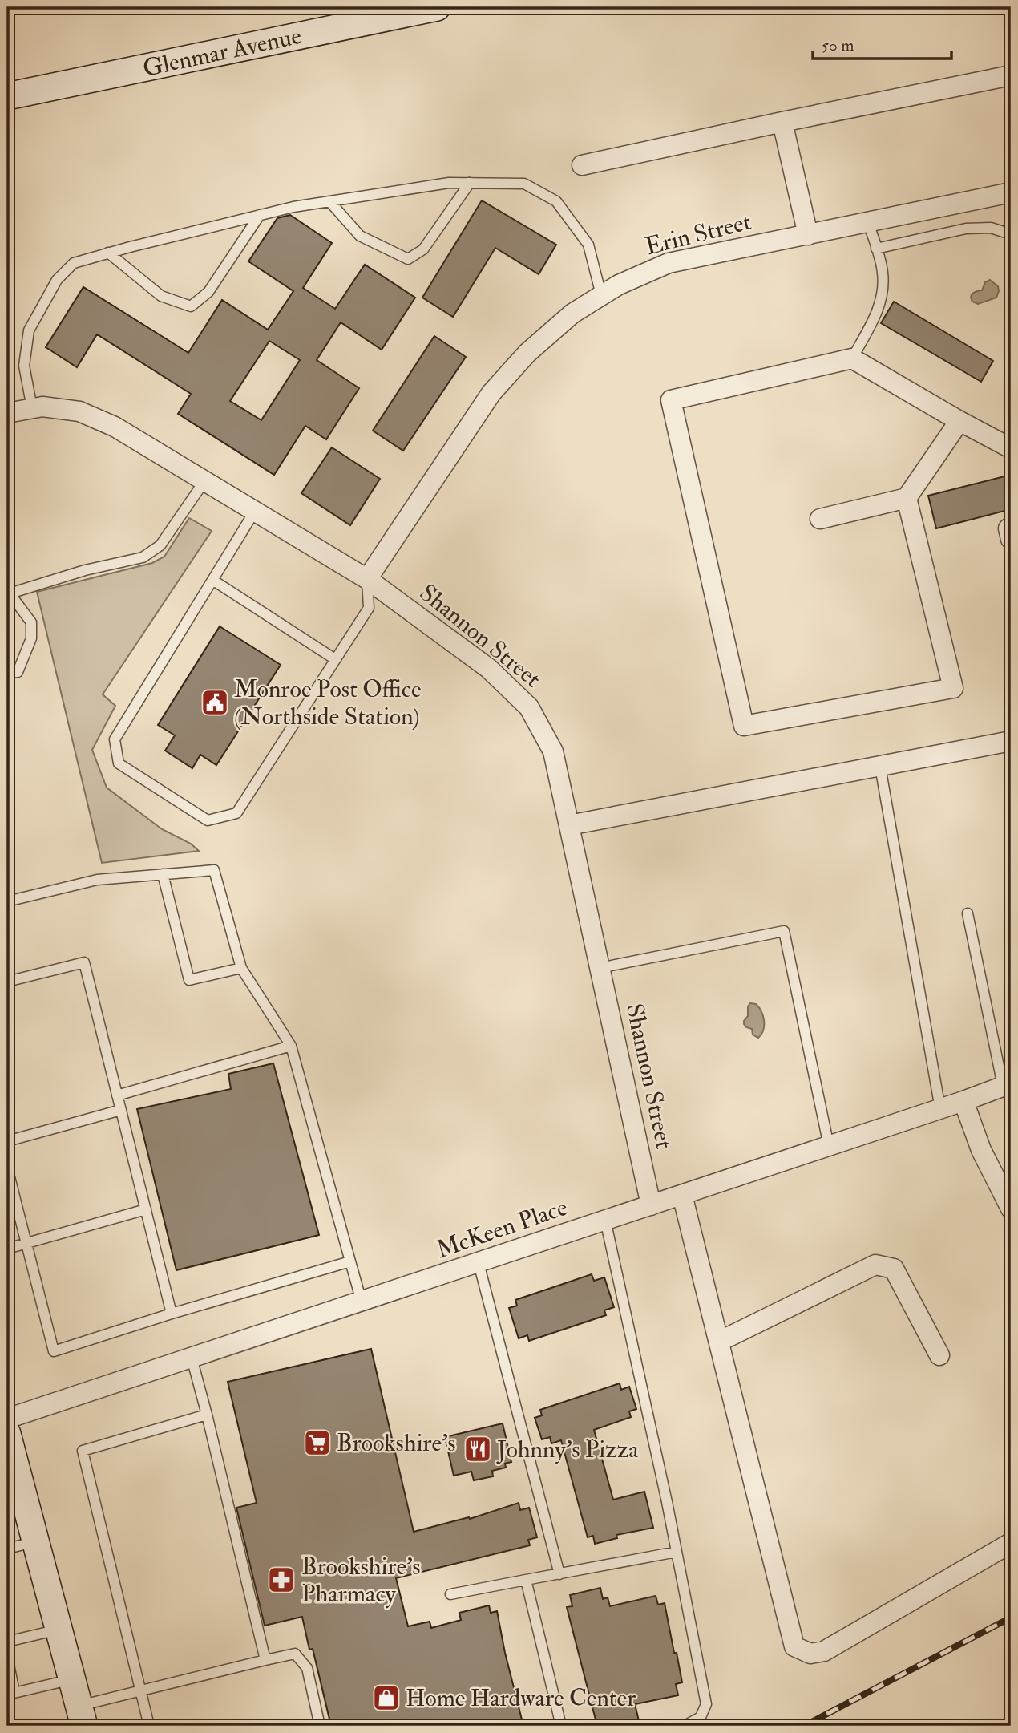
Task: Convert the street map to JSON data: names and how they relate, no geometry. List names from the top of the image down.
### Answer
{
  "streets": {
    "street": [
      "Glenmar Avenue",
      "Erin Street",
      "Shannon Street",
      "McKeen Place"
    ]
  },
  "crossings": [
    ["Erin Street", "Shannon Street"],
    ["Shannon Street", "McKeen Place"]
  ],
  "places": {
    "public building": ["Monroe Post Office (Northside Station)"],
    "supermarket": ["Brookshire's"],
    "restaurant": ["Johnny's Pizza"],
    "pharmacy": ["Brookshire's Pharmacy"],
    "shop": ["Home Hardware Center"]
  },
  "scale_bar": "50 m"
}
